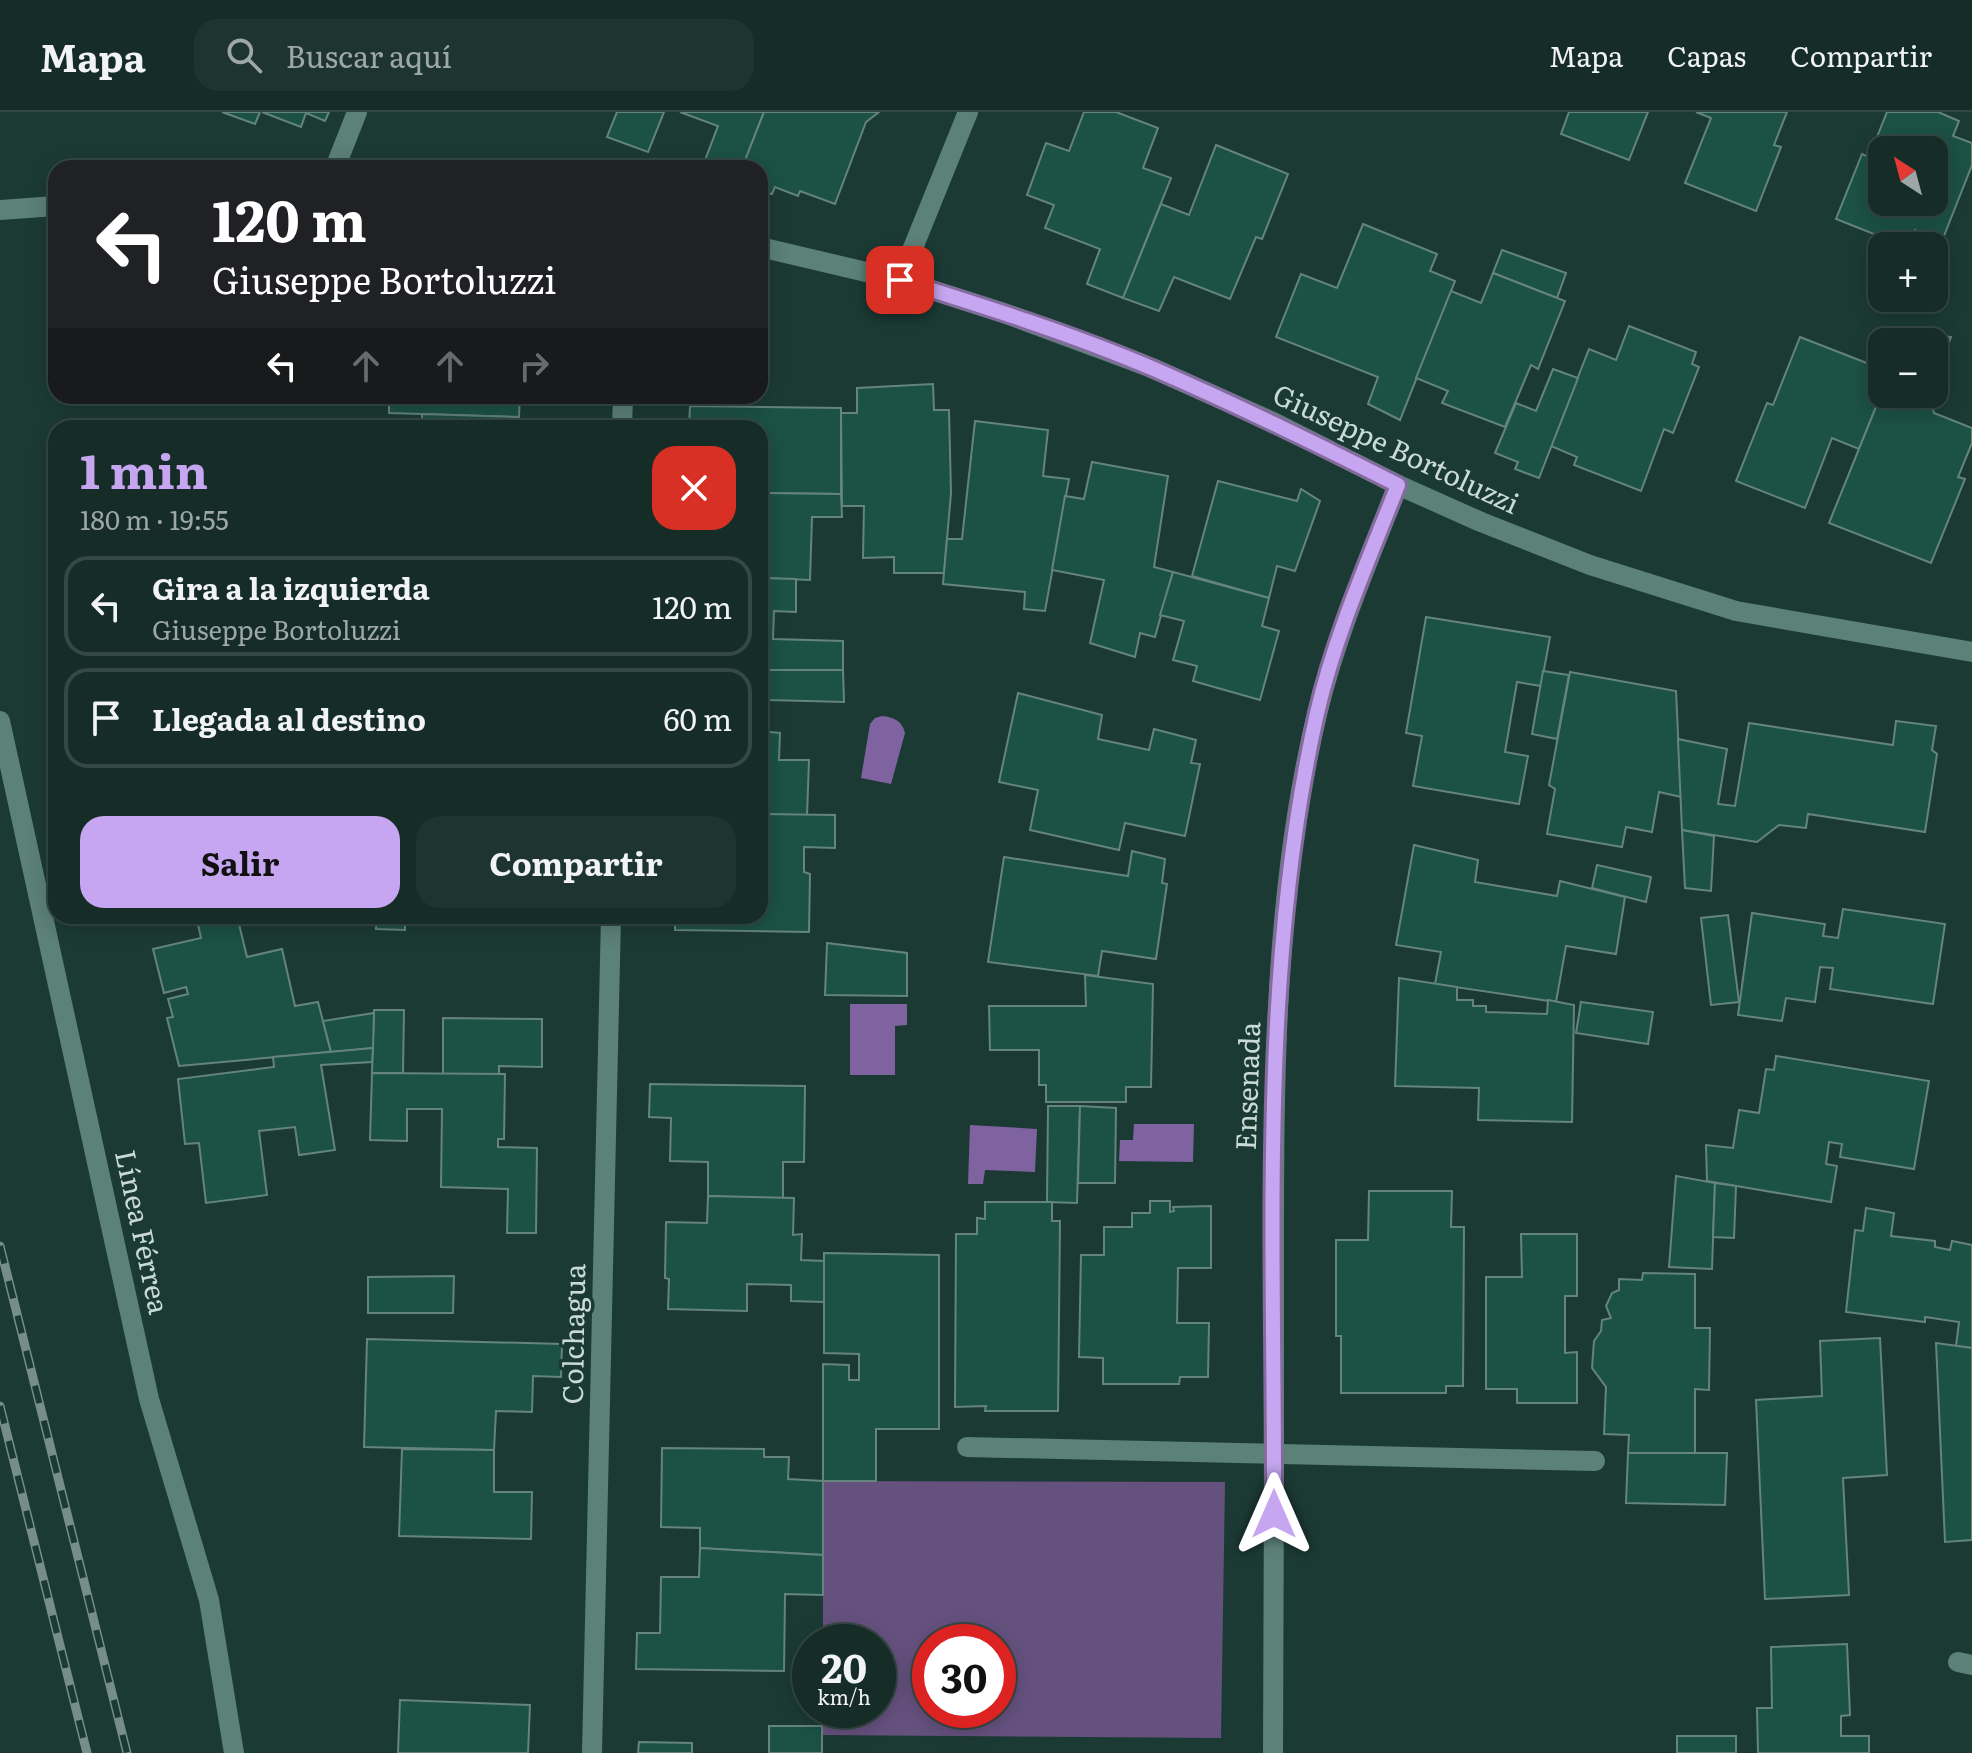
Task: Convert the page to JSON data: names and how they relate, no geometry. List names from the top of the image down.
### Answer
{
  "streets": {
    "street": [
      "Giuseppe Bortoluzzi",
      "Ensenada",
      "Línea Férrea",
      "Colchagua"
    ]
  },
  "crossings": [
    ["Giuseppe Bortoluzzi", "Ensenada"]
  ],
  "north": "top left",
  "page": {
    "header": "Mapa",
    "search": "Buscar aquí",
    "nav": ["Mapa", "Capas", "Compartir"],
    "map_buttons": ["+", "−"],
    "turn": ["120 m", "Giuseppe Bortoluzzi"],
    "heading": ["1 min", "180 m · 19:55"],
    "list": [
      {
        "name": "Gira a la izquierda",
        "note": "Giuseppe Bortoluzzi",
        "value": "120 m"
      },
      {
        "name": "Llegada al destino",
        "value": "60 m"
      }
    ],
    "buttons": ["Salir", "Compartir"],
    "speed": "20 km/h",
    "limit": "30"
  }
}
